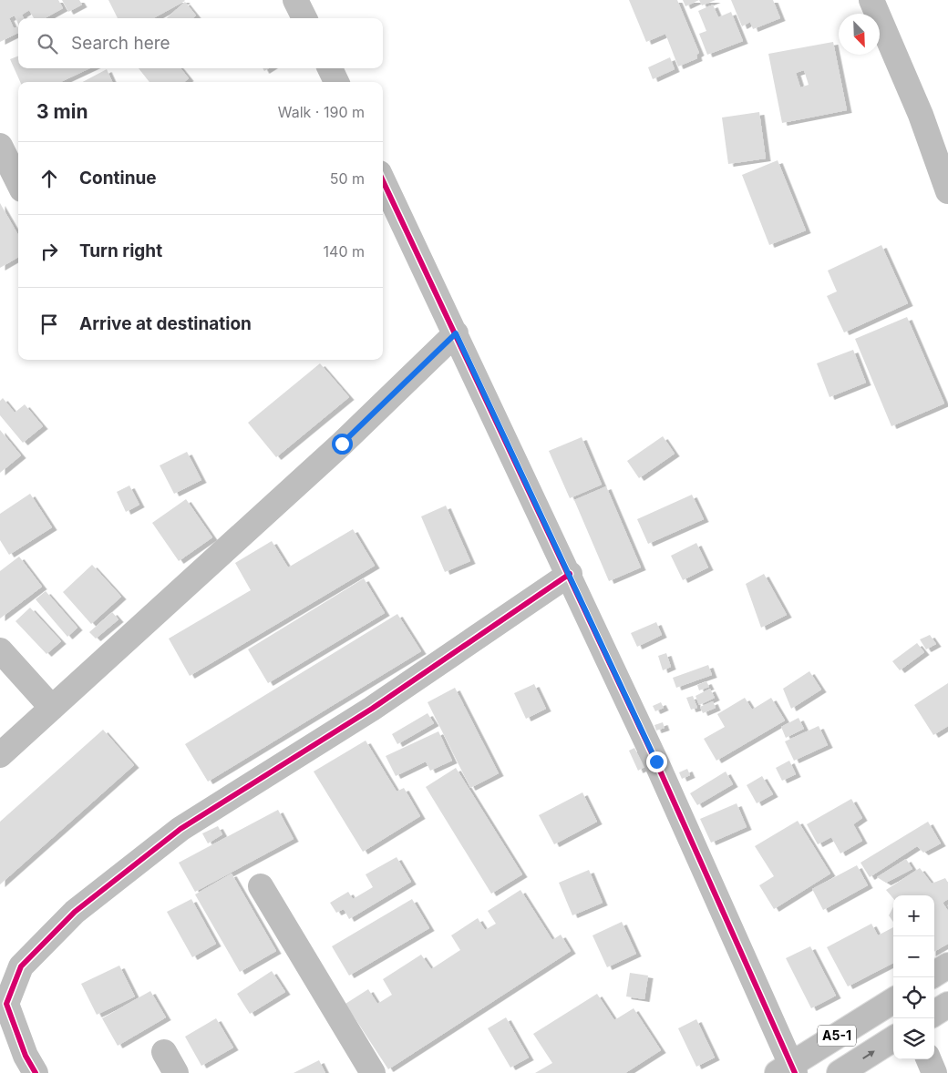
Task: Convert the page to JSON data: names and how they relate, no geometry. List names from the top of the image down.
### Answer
{
  "streets": {
    "highway": ["A5-1"]
  },
  "north": "bottom right",
  "page": {
    "search": "Search here",
    "heading": ["3 min", "Walk · 190 m"],
    "list": [
      ["Continue", "50 m"],
      ["Turn right", "140 m"],
      "Arrive at destination"
    ],
    "map_buttons": ["+", "−"]
  }
}
